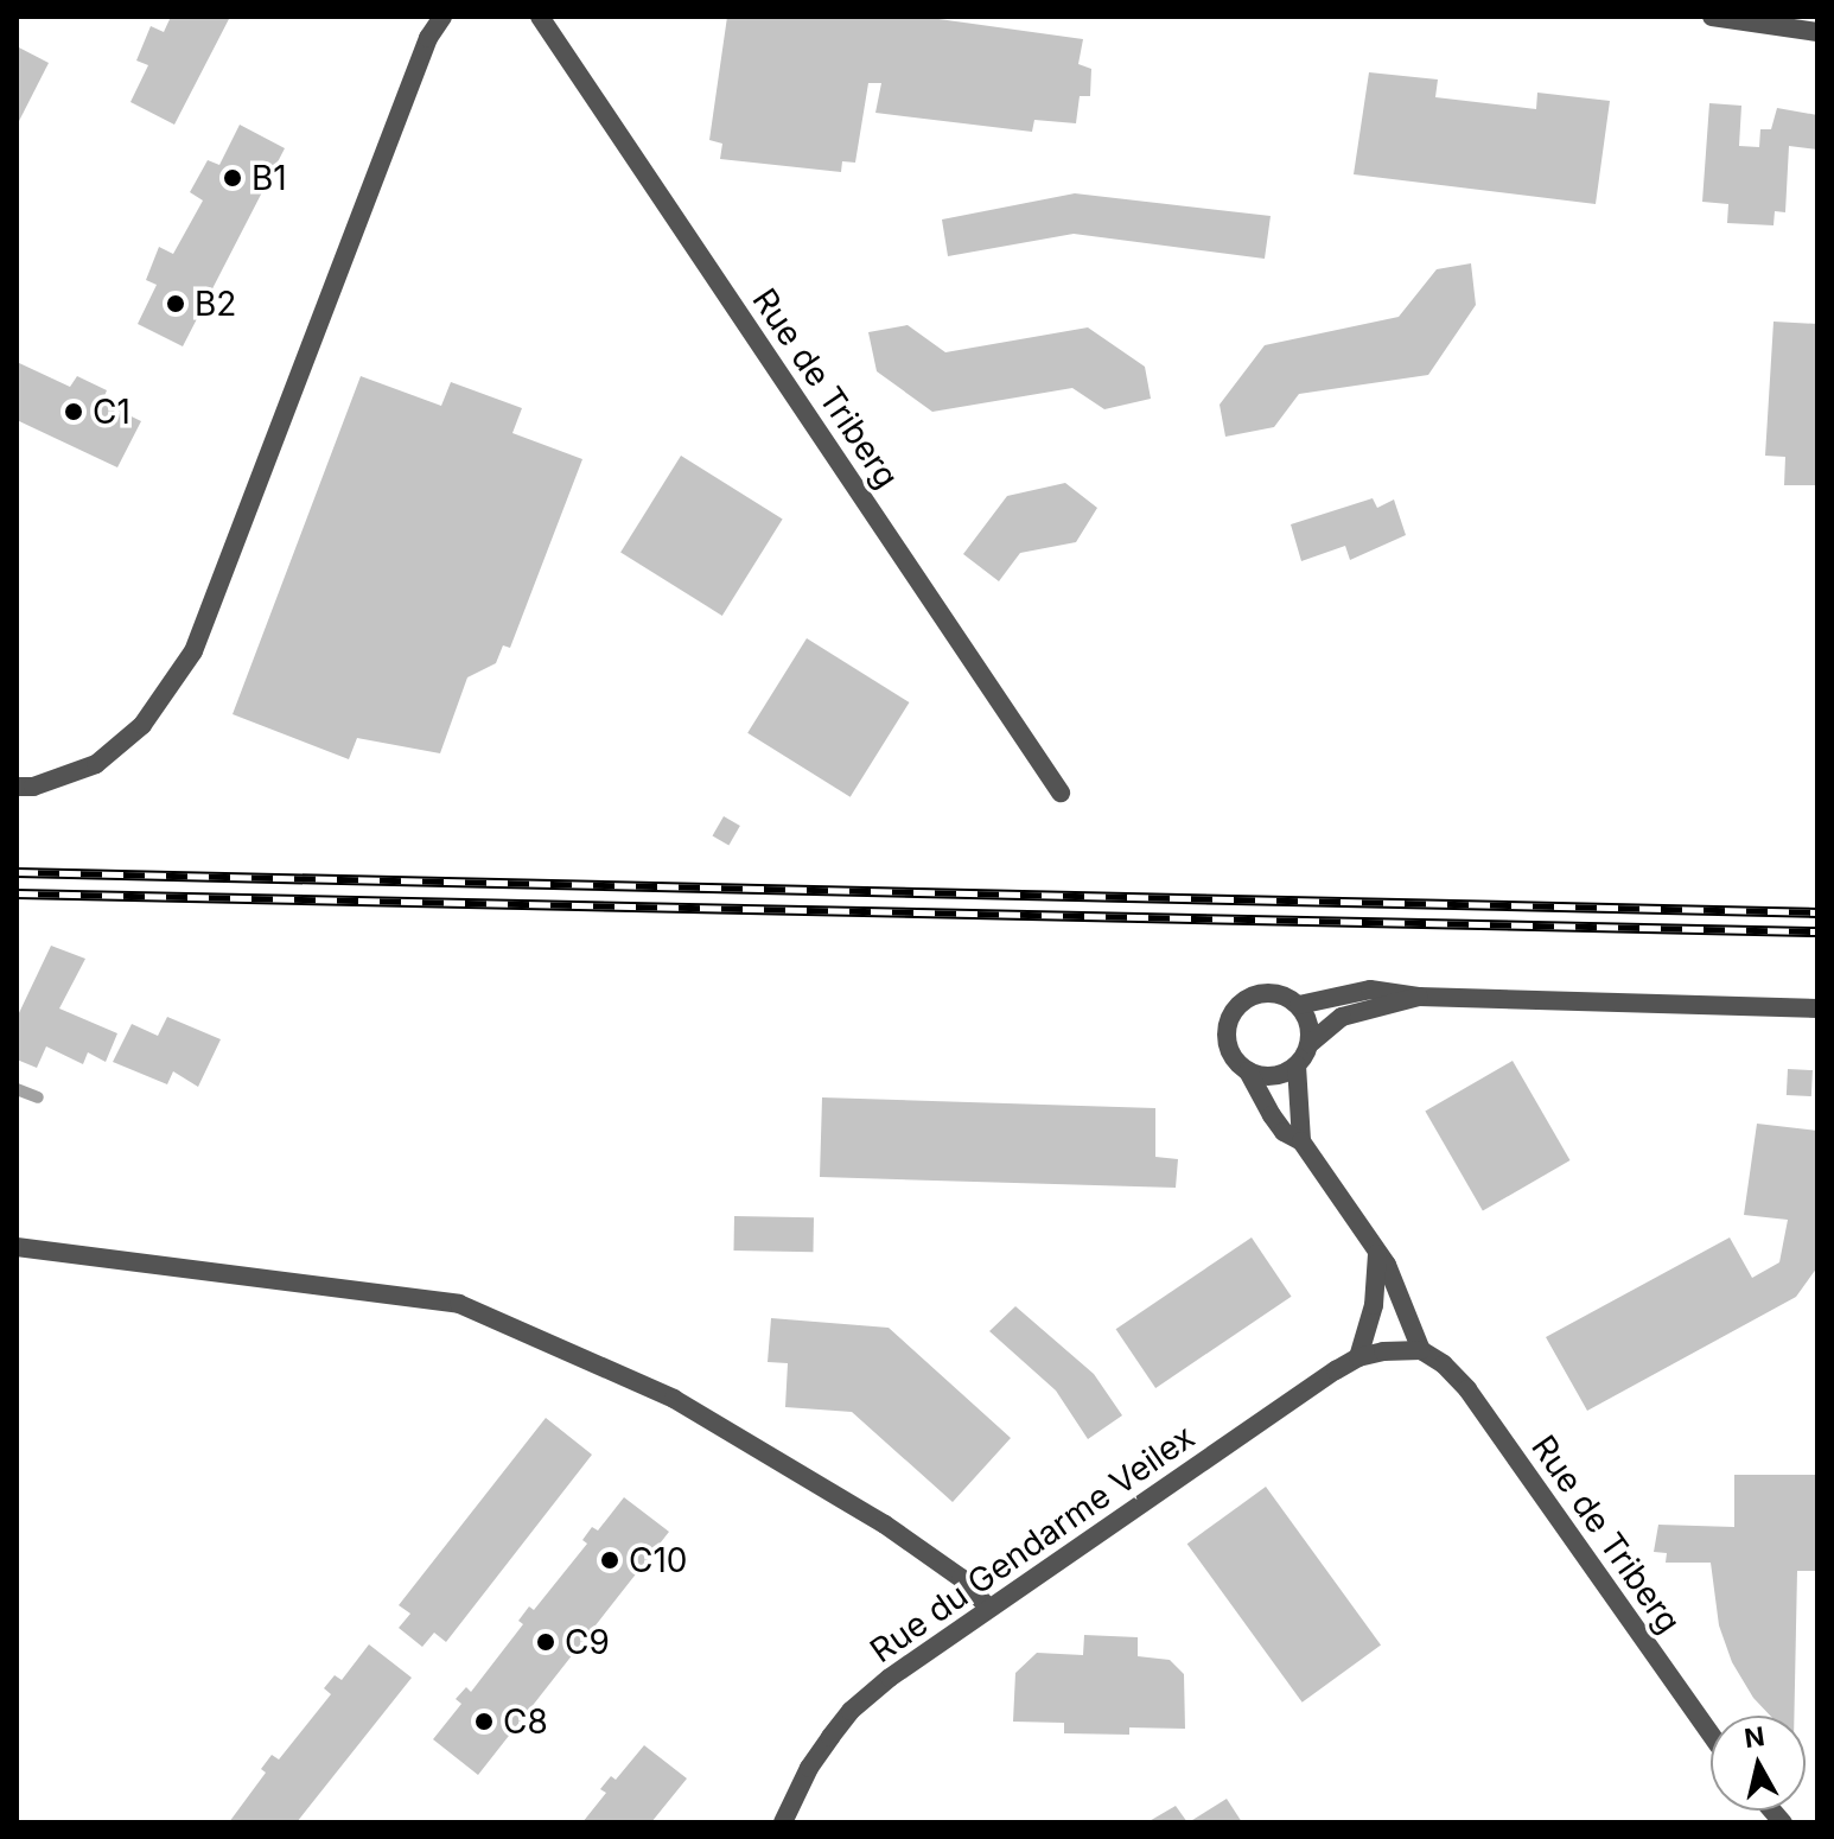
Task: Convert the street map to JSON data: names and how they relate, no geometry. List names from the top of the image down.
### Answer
{
  "streets": {
    "street": ["Rue de Triberg", "Rue du Gendarme Veilex"]
  },
  "places": [
    "B1",
    "B2",
    "C1",
    "C10",
    "C9",
    "C8"
  ],
  "north": "top"
}
